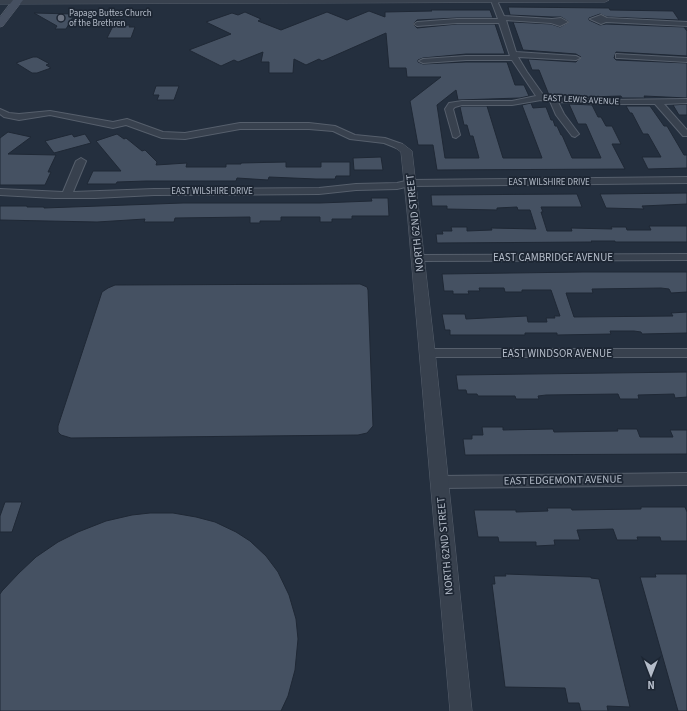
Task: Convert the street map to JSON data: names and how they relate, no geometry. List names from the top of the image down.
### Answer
{
  "streets": {
    "street": [
      "EAST LEWIS AVENUE",
      "EAST WILSHIRE DRIVE",
      "NORTH 62ND STREET",
      "EAST CAMBRIDGE AVENUE",
      "EAST WINDSOR AVENUE",
      "EAST EDGEMONT AVENUE"
    ]
  },
  "crossings": [
    ["EAST WILSHIRE DRIVE", "NORTH 62ND STREET"],
    ["NORTH 62ND STREET", "EAST CAMBRIDGE AVENUE"],
    ["NORTH 62ND STREET", "EAST WINDSOR AVENUE"],
    ["NORTH 62ND STREET", "EAST EDGEMONT AVENUE"]
  ],
  "places": ["Papago Buttes Church of the Brethren"],
  "north": "bottom"
}
